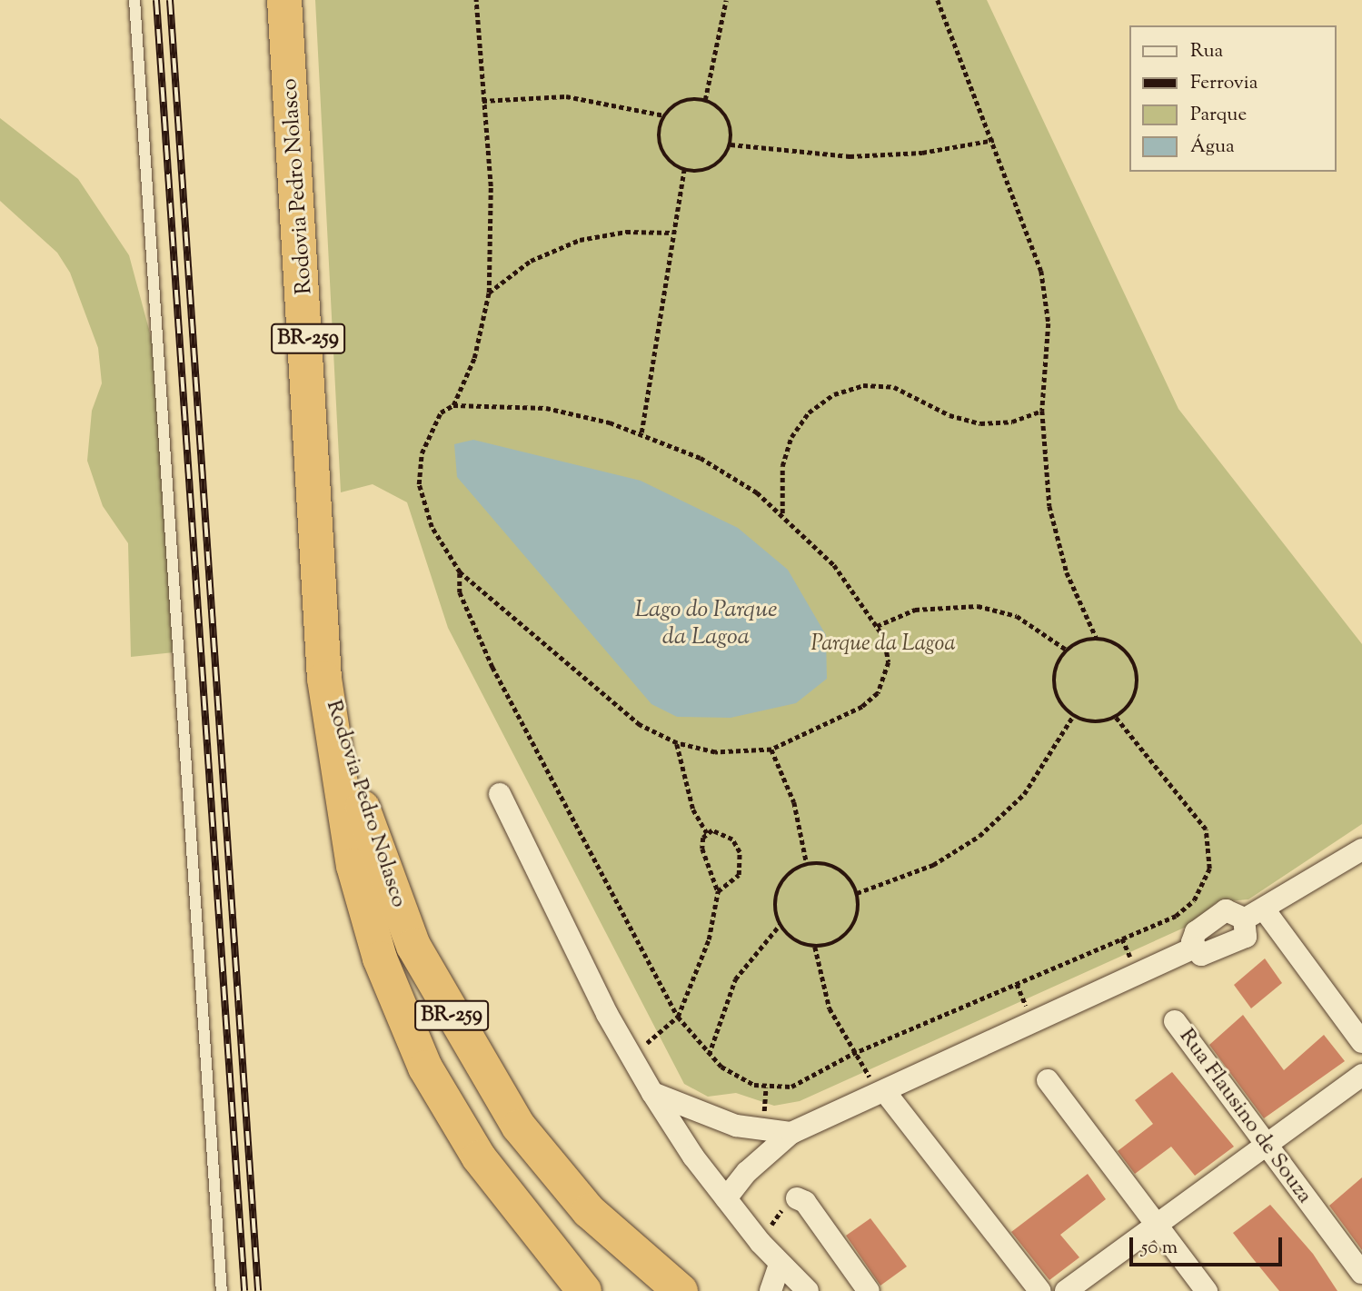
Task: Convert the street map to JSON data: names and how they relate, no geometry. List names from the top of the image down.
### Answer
{
  "streets": {
    "highway": ["Rodovia Pedro Nolasco", "BR-259"],
    "street": ["Rua Flausino de Souza"]
  },
  "water": ["Lago do Parque da Lagoa"],
  "parks": ["Parque da Lagoa"],
  "legend": [
    "Rua",
    "Ferrovia",
    "Parque",
    "Água"
  ],
  "scale_bar": "50 m"
}
